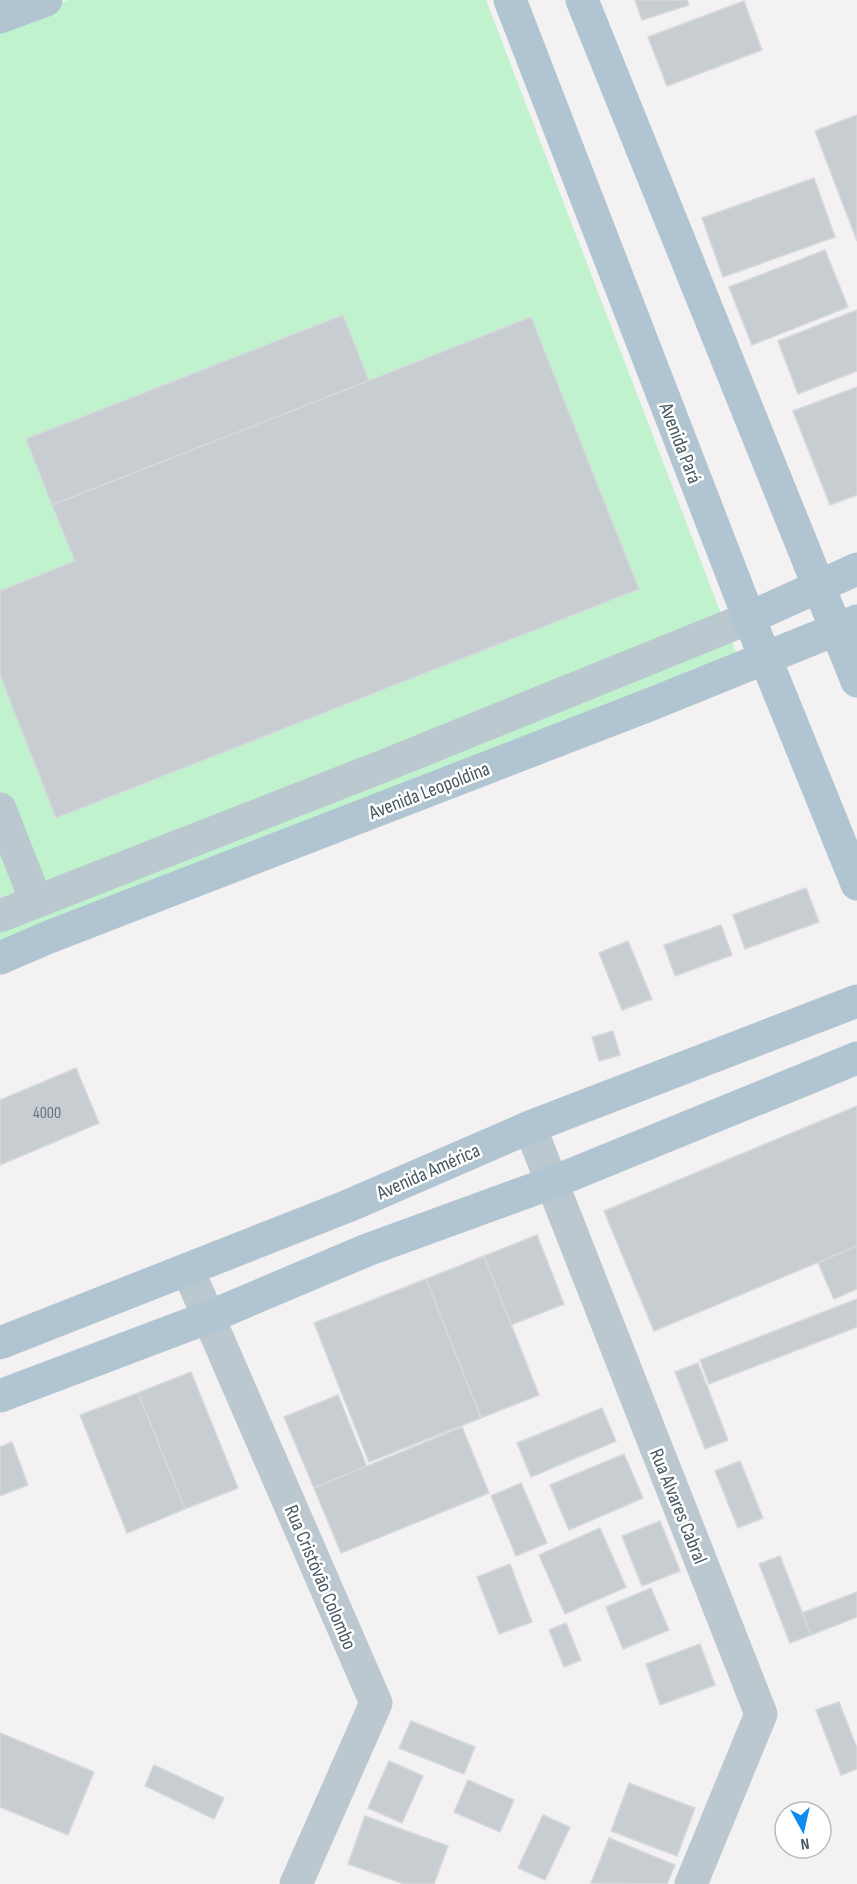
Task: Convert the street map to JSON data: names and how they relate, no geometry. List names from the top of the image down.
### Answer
{
  "streets": {
    "main road": ["Avenida Pará", "Avenida Leopoldina", "Avenida América"],
    "street": ["Rua Alvares Cabral", "Rua Cristóvão Colombo"]
  },
  "crossings": [
    ["Avenida Pará", "Avenida Leopoldina"],
    ["Avenida América", "Rua Alvares Cabral"],
    ["Avenida América", "Rua Cristóvão Colombo"]
  ],
  "house_numbers": ["4000"],
  "north": "bottom"
}
